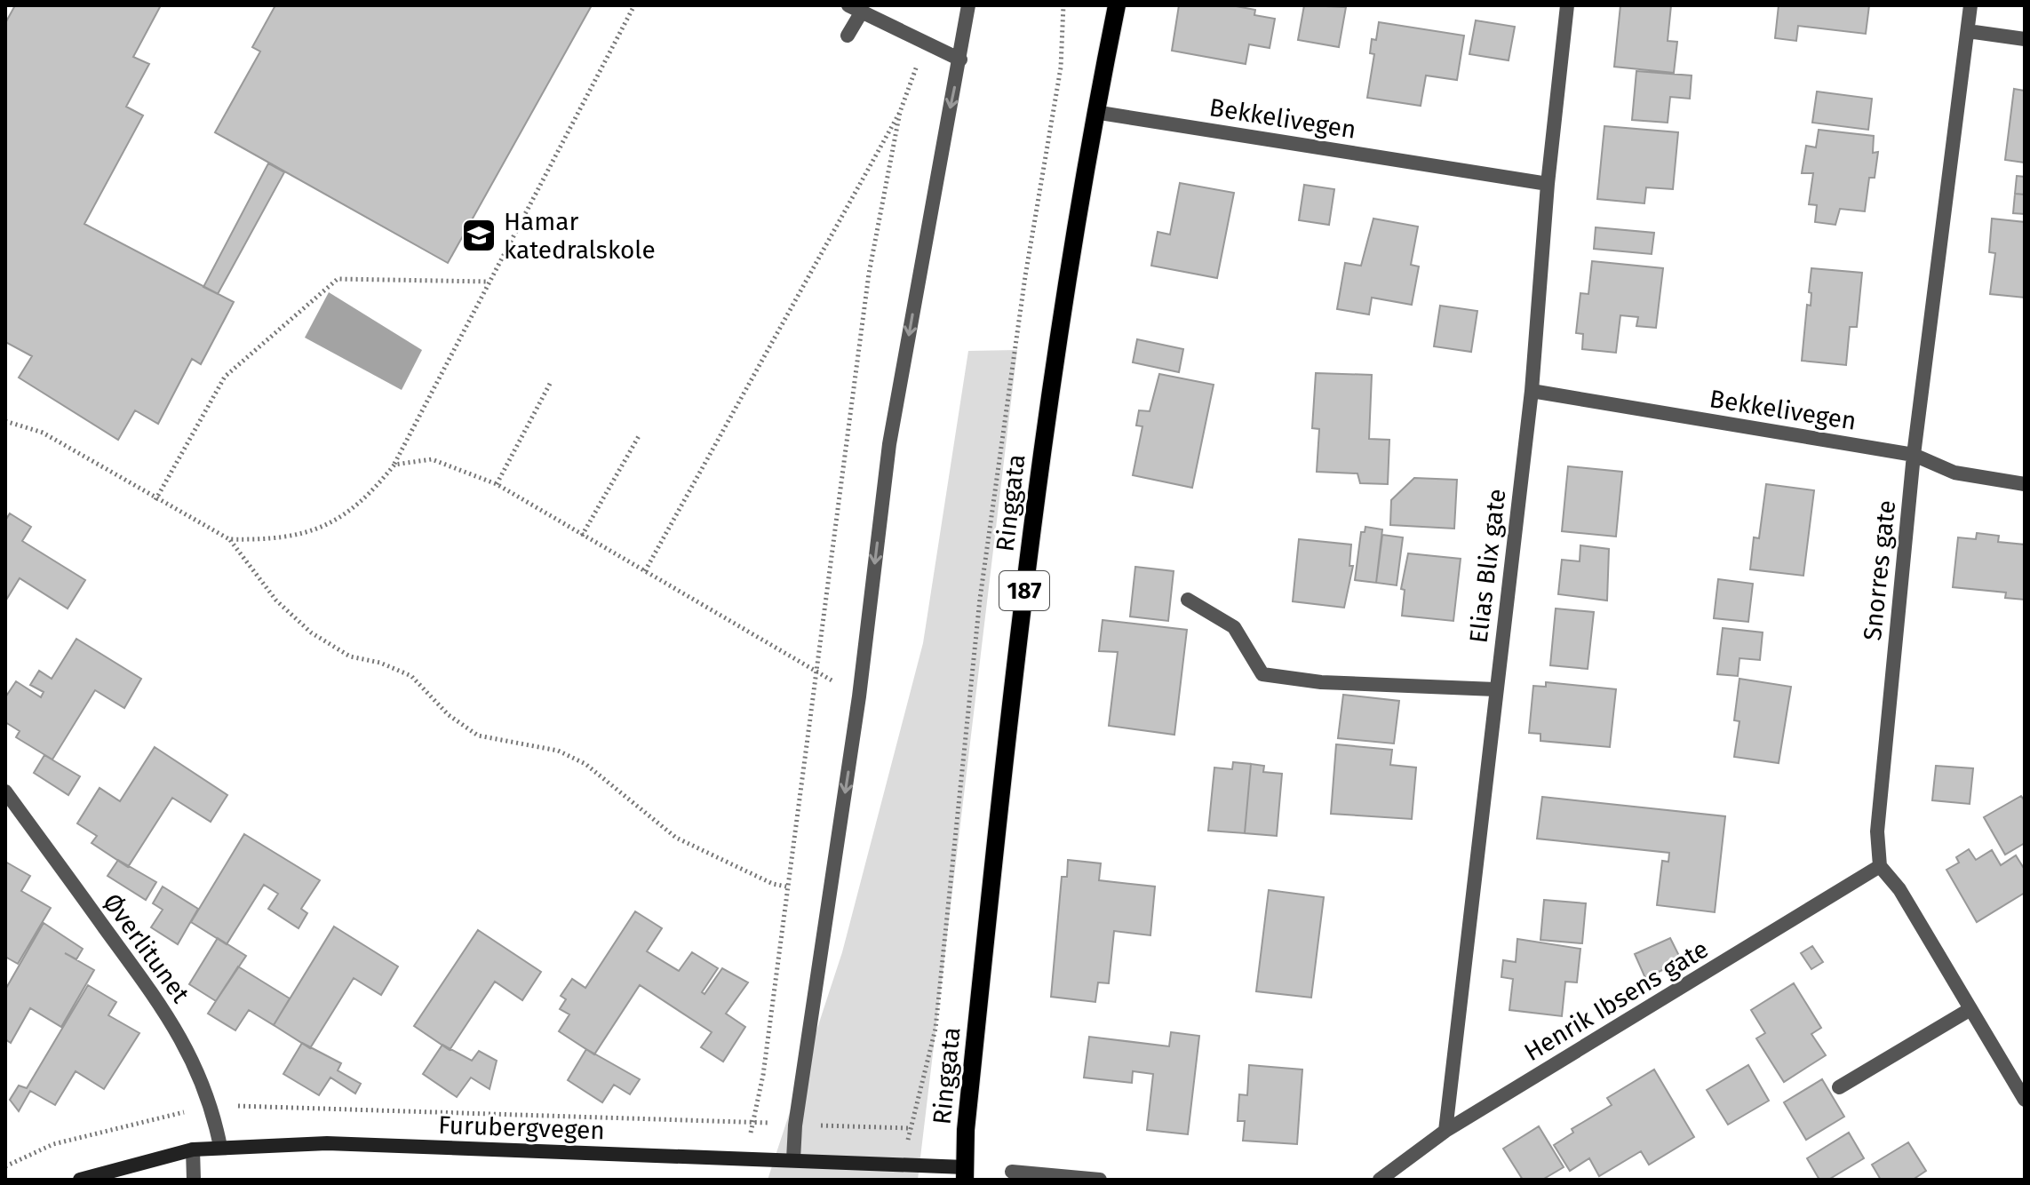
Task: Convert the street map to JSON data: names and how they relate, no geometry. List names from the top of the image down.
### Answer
{
  "streets": {
    "main road": ["Ringgata", "187", "Furubergvegen"],
    "street": [
      "Bekkelivegen",
      "Elias Blix gate",
      "Snorres gate",
      "Øverlitunet",
      "Henrik Ibsens gate"
    ]
  },
  "crossings": [
    ["Bekkelivegen", "Ringgata"],
    ["Bekkelivegen", "Elias Blix gate"],
    ["Bekkelivegen", "Snorres gate"],
    ["Ringgata", "Furubergvegen"],
    ["Elias Blix gate", "Henrik Ibsens gate"],
    ["Snorres gate", "Henrik Ibsens gate"],
    ["Øverlitunet", "Furubergvegen"]
  ],
  "places": {
    "school or university": ["Hamar katedralskole"]
  }
}
